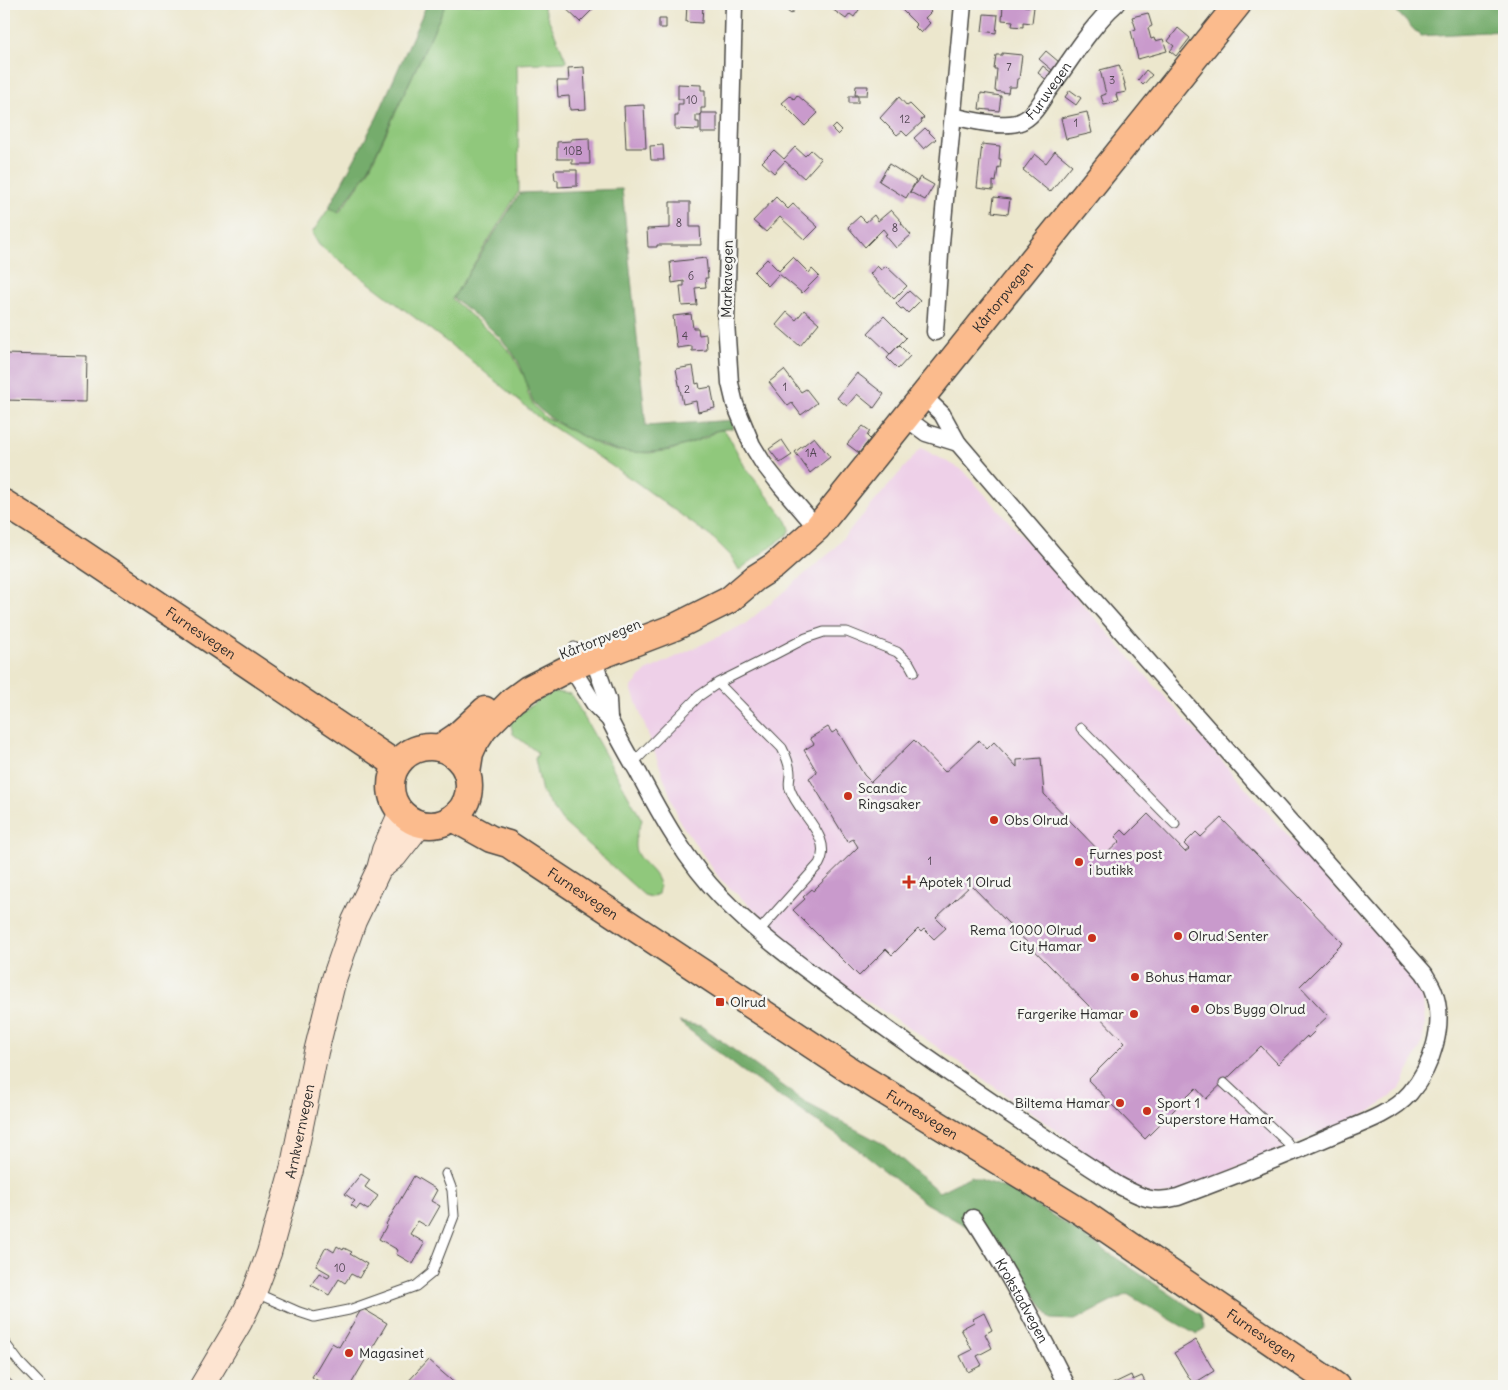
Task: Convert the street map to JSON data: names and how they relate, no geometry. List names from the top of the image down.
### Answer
{
  "streets": {
    "main road": ["Kårtorpvegen", "Furnesvegen", "Arnkvernvegen"],
    "street": ["Furuvegen", "Markavegen", "Krokstadvegen"]
  },
  "crossings": [
    ["Markavegen", "Kårtorpvegen"],
    ["Kårtorpvegen", "Furnesvegen"],
    ["Kårtorpvegen", "Arnkvernvegen"],
    ["Furnesvegen", "Arnkvernvegen"]
  ],
  "places": {
    "other": [
      "Scandic Ringsaker",
      "Obs Olrud",
      "Furnes post i butikk",
      "Olrud Senter",
      "Rema 1000 Olrud City Hamar",
      "Bohus Hamar",
      "Obs Bygg Olrud",
      "Fargerike Hamar",
      "Biltema Hamar",
      "Sport 1 Superstore Hamar",
      "Magasinet"
    ],
    "health": ["Apotek 1 Olrud"],
    "transit": ["Olrud"]
  },
  "house_numbers": [
    "7",
    "3",
    "10",
    "12",
    "1",
    "10B",
    "8",
    "8",
    "6",
    "4",
    "1",
    "2",
    "1A",
    "1",
    "10"
  ]
}
